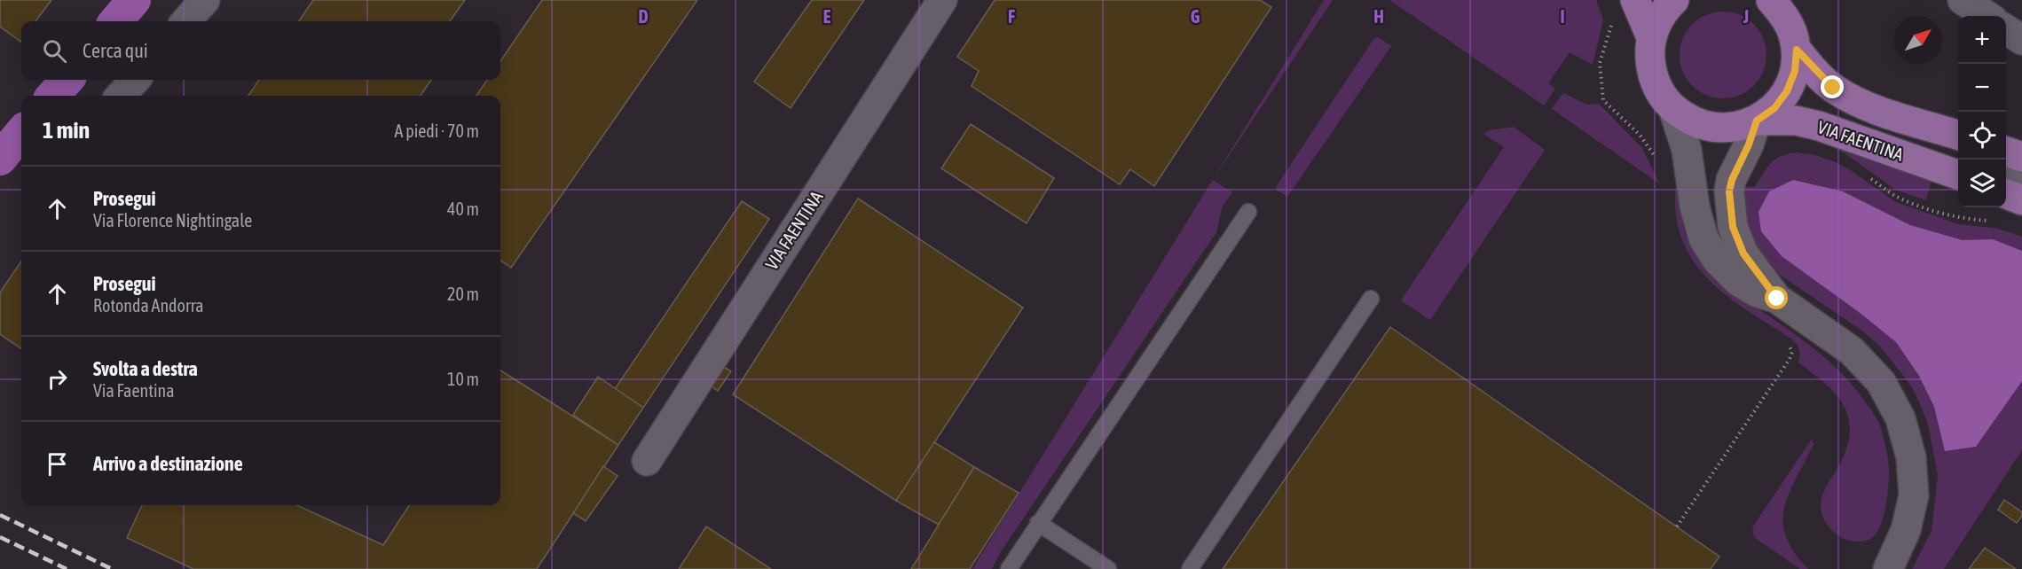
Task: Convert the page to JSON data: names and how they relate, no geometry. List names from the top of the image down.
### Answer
{
  "streets": {
    "main road": ["VIA FAENTINA"]
  },
  "north": "top right",
  "page": {
    "map_buttons": ["+", "−"],
    "search": "Cerca qui",
    "heading": ["1 min", "A piedi · 70 m"],
    "list": [
      ["Prosegui", "Via Florence Nightingale", "40 m"],
      ["Prosegui", "Rotonda Andorra", "20 m"],
      ["Svolta a destra", "Via Faentina", "10 m"],
      "Arrivo a destinazione"
    ]
  },
  "grid": {
    "columns": [
      "D",
      "E",
      "F",
      "G",
      "H",
      "I",
      "J"
    ]
  }
}
